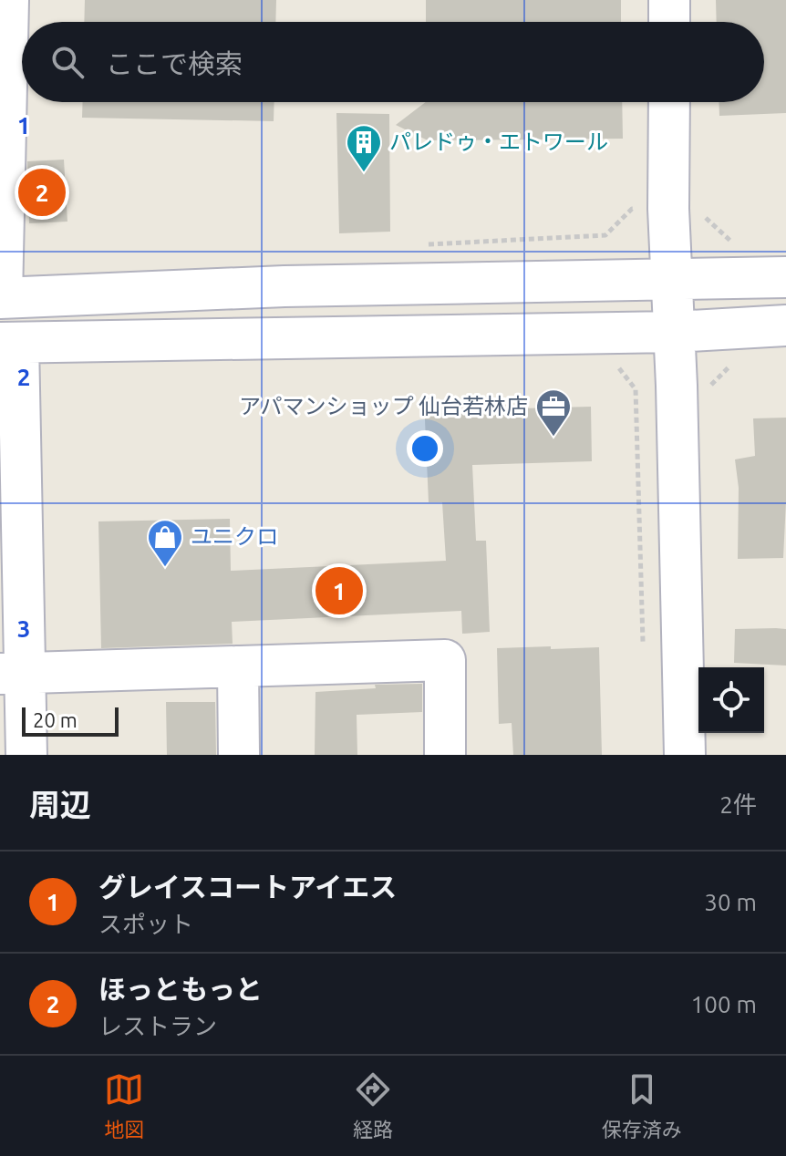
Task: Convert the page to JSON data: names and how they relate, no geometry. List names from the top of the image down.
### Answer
{
  "places": {
    "building": ["パレドゥ・エトワール"],
    "office": ["アパマンショップ 仙台若林店"],
    "shop": ["ユニクロ"]
  },
  "scale_bar": "20 m",
  "page": {
    "search": "ここで検索",
    "pins": ["2", "1"],
    "scale": "20 m",
    "heading": ["周辺", "2件"],
    "list": [
      {
        "mark": "1",
        "name": "グレイスコートアイエス",
        "note": "スポット",
        "value": "30 m"
      },
      {
        "mark": "2",
        "name": "ほっともっと",
        "note": "レストラン",
        "value": "100 m"
      }
    ],
    "nav": ["地図", "経路", "保存済み"]
  },
  "grid": {
    "rows": ["1", "2", "3"]
  }
}
